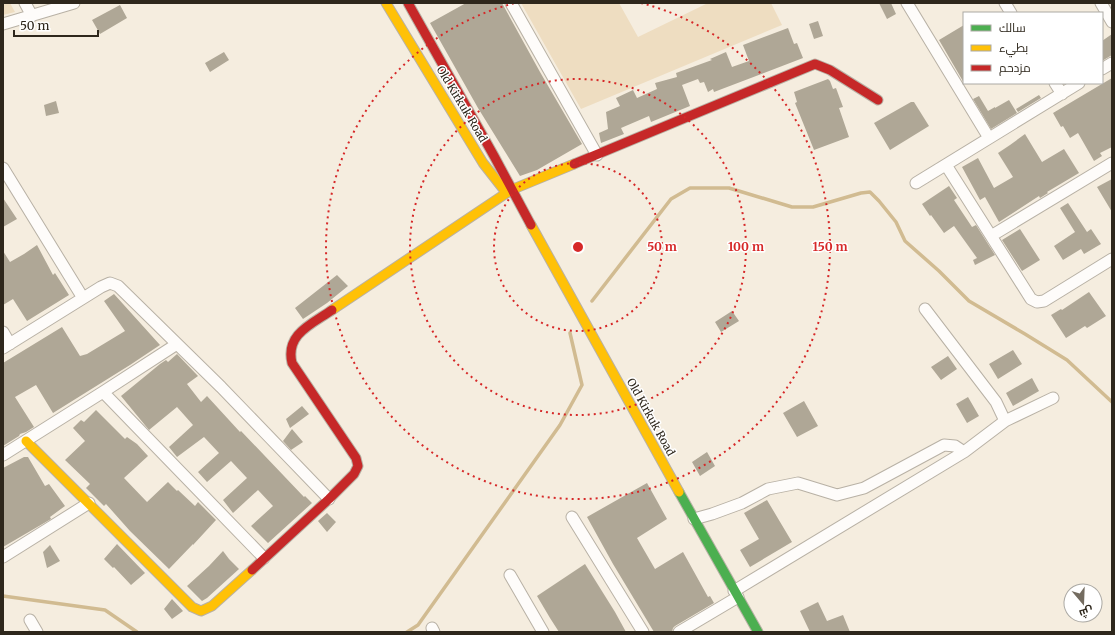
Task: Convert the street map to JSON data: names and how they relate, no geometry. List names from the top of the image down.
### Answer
{
  "streets": {
    "street": ["Old Kirkuk Road"]
  },
  "legend": ["سالك", "بطيء", "مزدحم"],
  "scale_bar": "50 m",
  "north": "bottom",
  "rings": ["50 m", "100 m", "150 m"]
}
